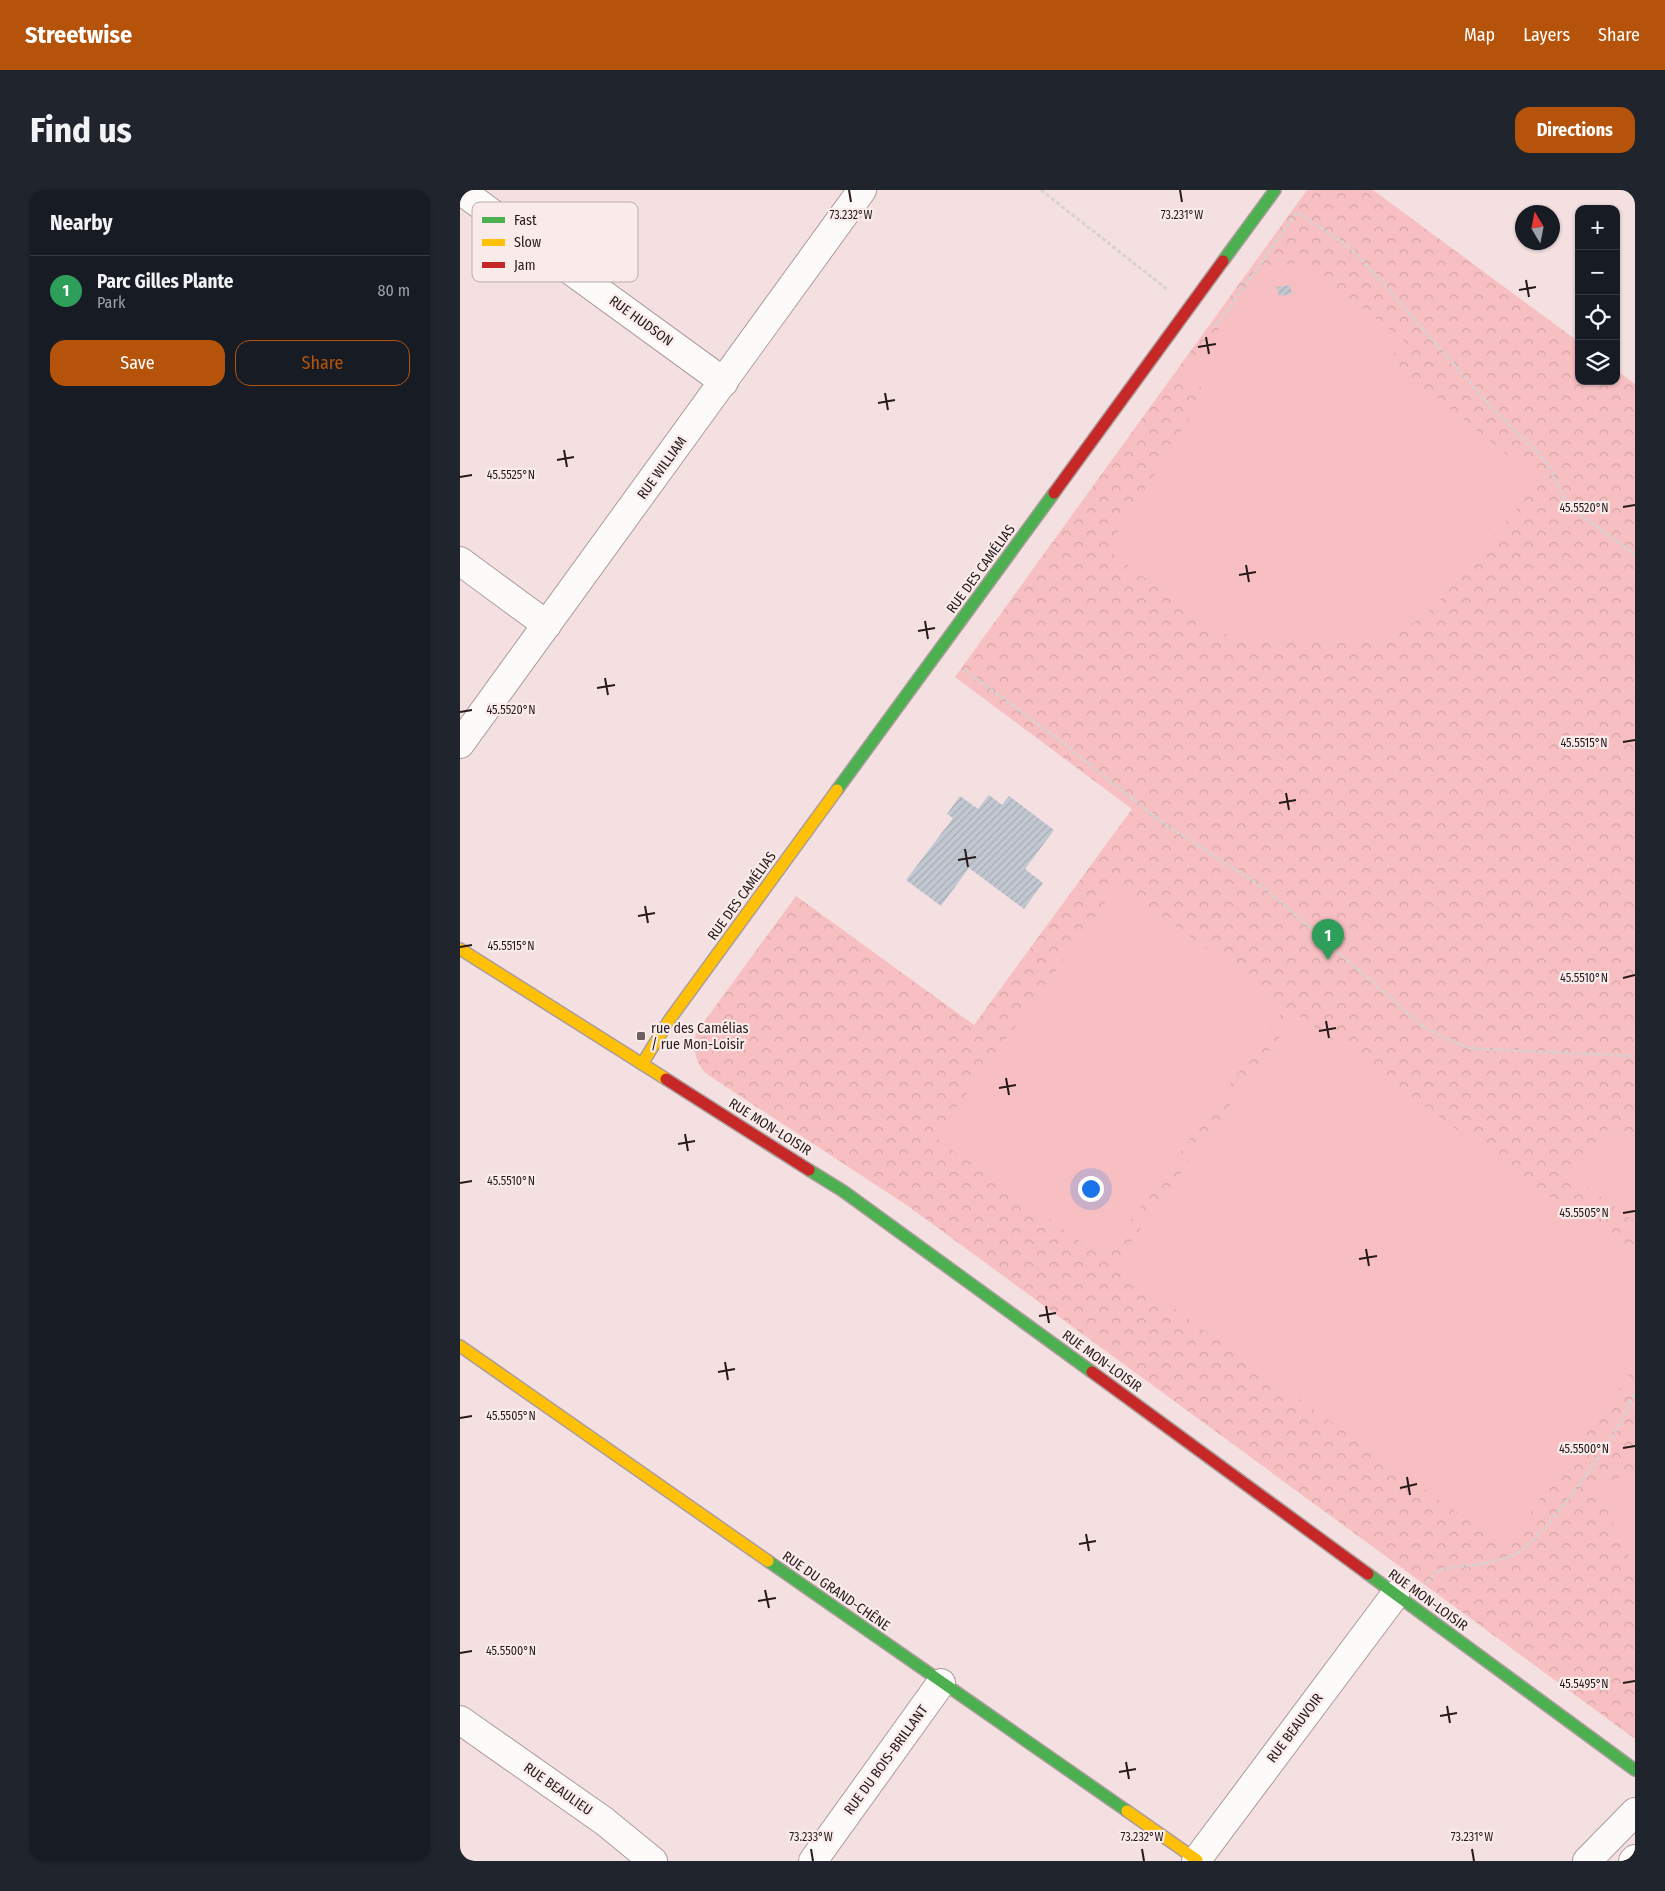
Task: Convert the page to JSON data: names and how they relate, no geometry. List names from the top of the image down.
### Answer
{
  "streets": {
    "street": [
      "RUE HUDSON",
      "RUE WILLIAM",
      "RUE DES CAMÉLIAS",
      "RUE MON-LOISIR",
      "RUE DU GRAND-CHÊNE",
      "RUE BEAUVOIR",
      "RUE DU BOIS-BRILLANT",
      "RUE BEAULIEU"
    ]
  },
  "crossings": [
    ["RUE HUDSON", "RUE WILLIAM"],
    ["RUE DES CAMÉLIAS", "RUE MON-LOISIR"],
    ["RUE MON-LOISIR", "RUE BEAUVOIR"],
    ["RUE DU GRAND-CHÊNE", "RUE BEAUVOIR"],
    ["RUE DU GRAND-CHÊNE", "RUE DU BOIS-BRILLANT"]
  ],
  "places": {
    "transit": ["rue des Camélias / rue Mon-Loisir"]
  },
  "legend": ["Fast", "Slow", "Jam"],
  "north": "top",
  "page": {
    "header": "Streetwise",
    "nav": ["Map", "Layers", "Share"],
    "buttons": [
      "Directions",
      ["Save", "Share"]
    ],
    "title": "Find us",
    "heading": "Nearby",
    "map_buttons": ["+", "−"],
    "list": [
      {
        "mark": "1",
        "name": "Parc Gilles Plante",
        "note": "Park",
        "value": "80 m"
      }
    ],
    "pins": "1"
  },
  "coordinates": [
    "73.232°W",
    "73.231°W",
    "45.5525°N",
    "45.5520°N",
    "45.5515°N",
    "45.5510°N",
    "45.5505°N",
    "45.5500°N",
    "45.5495°N",
    "73.233°W"
  ]
}
